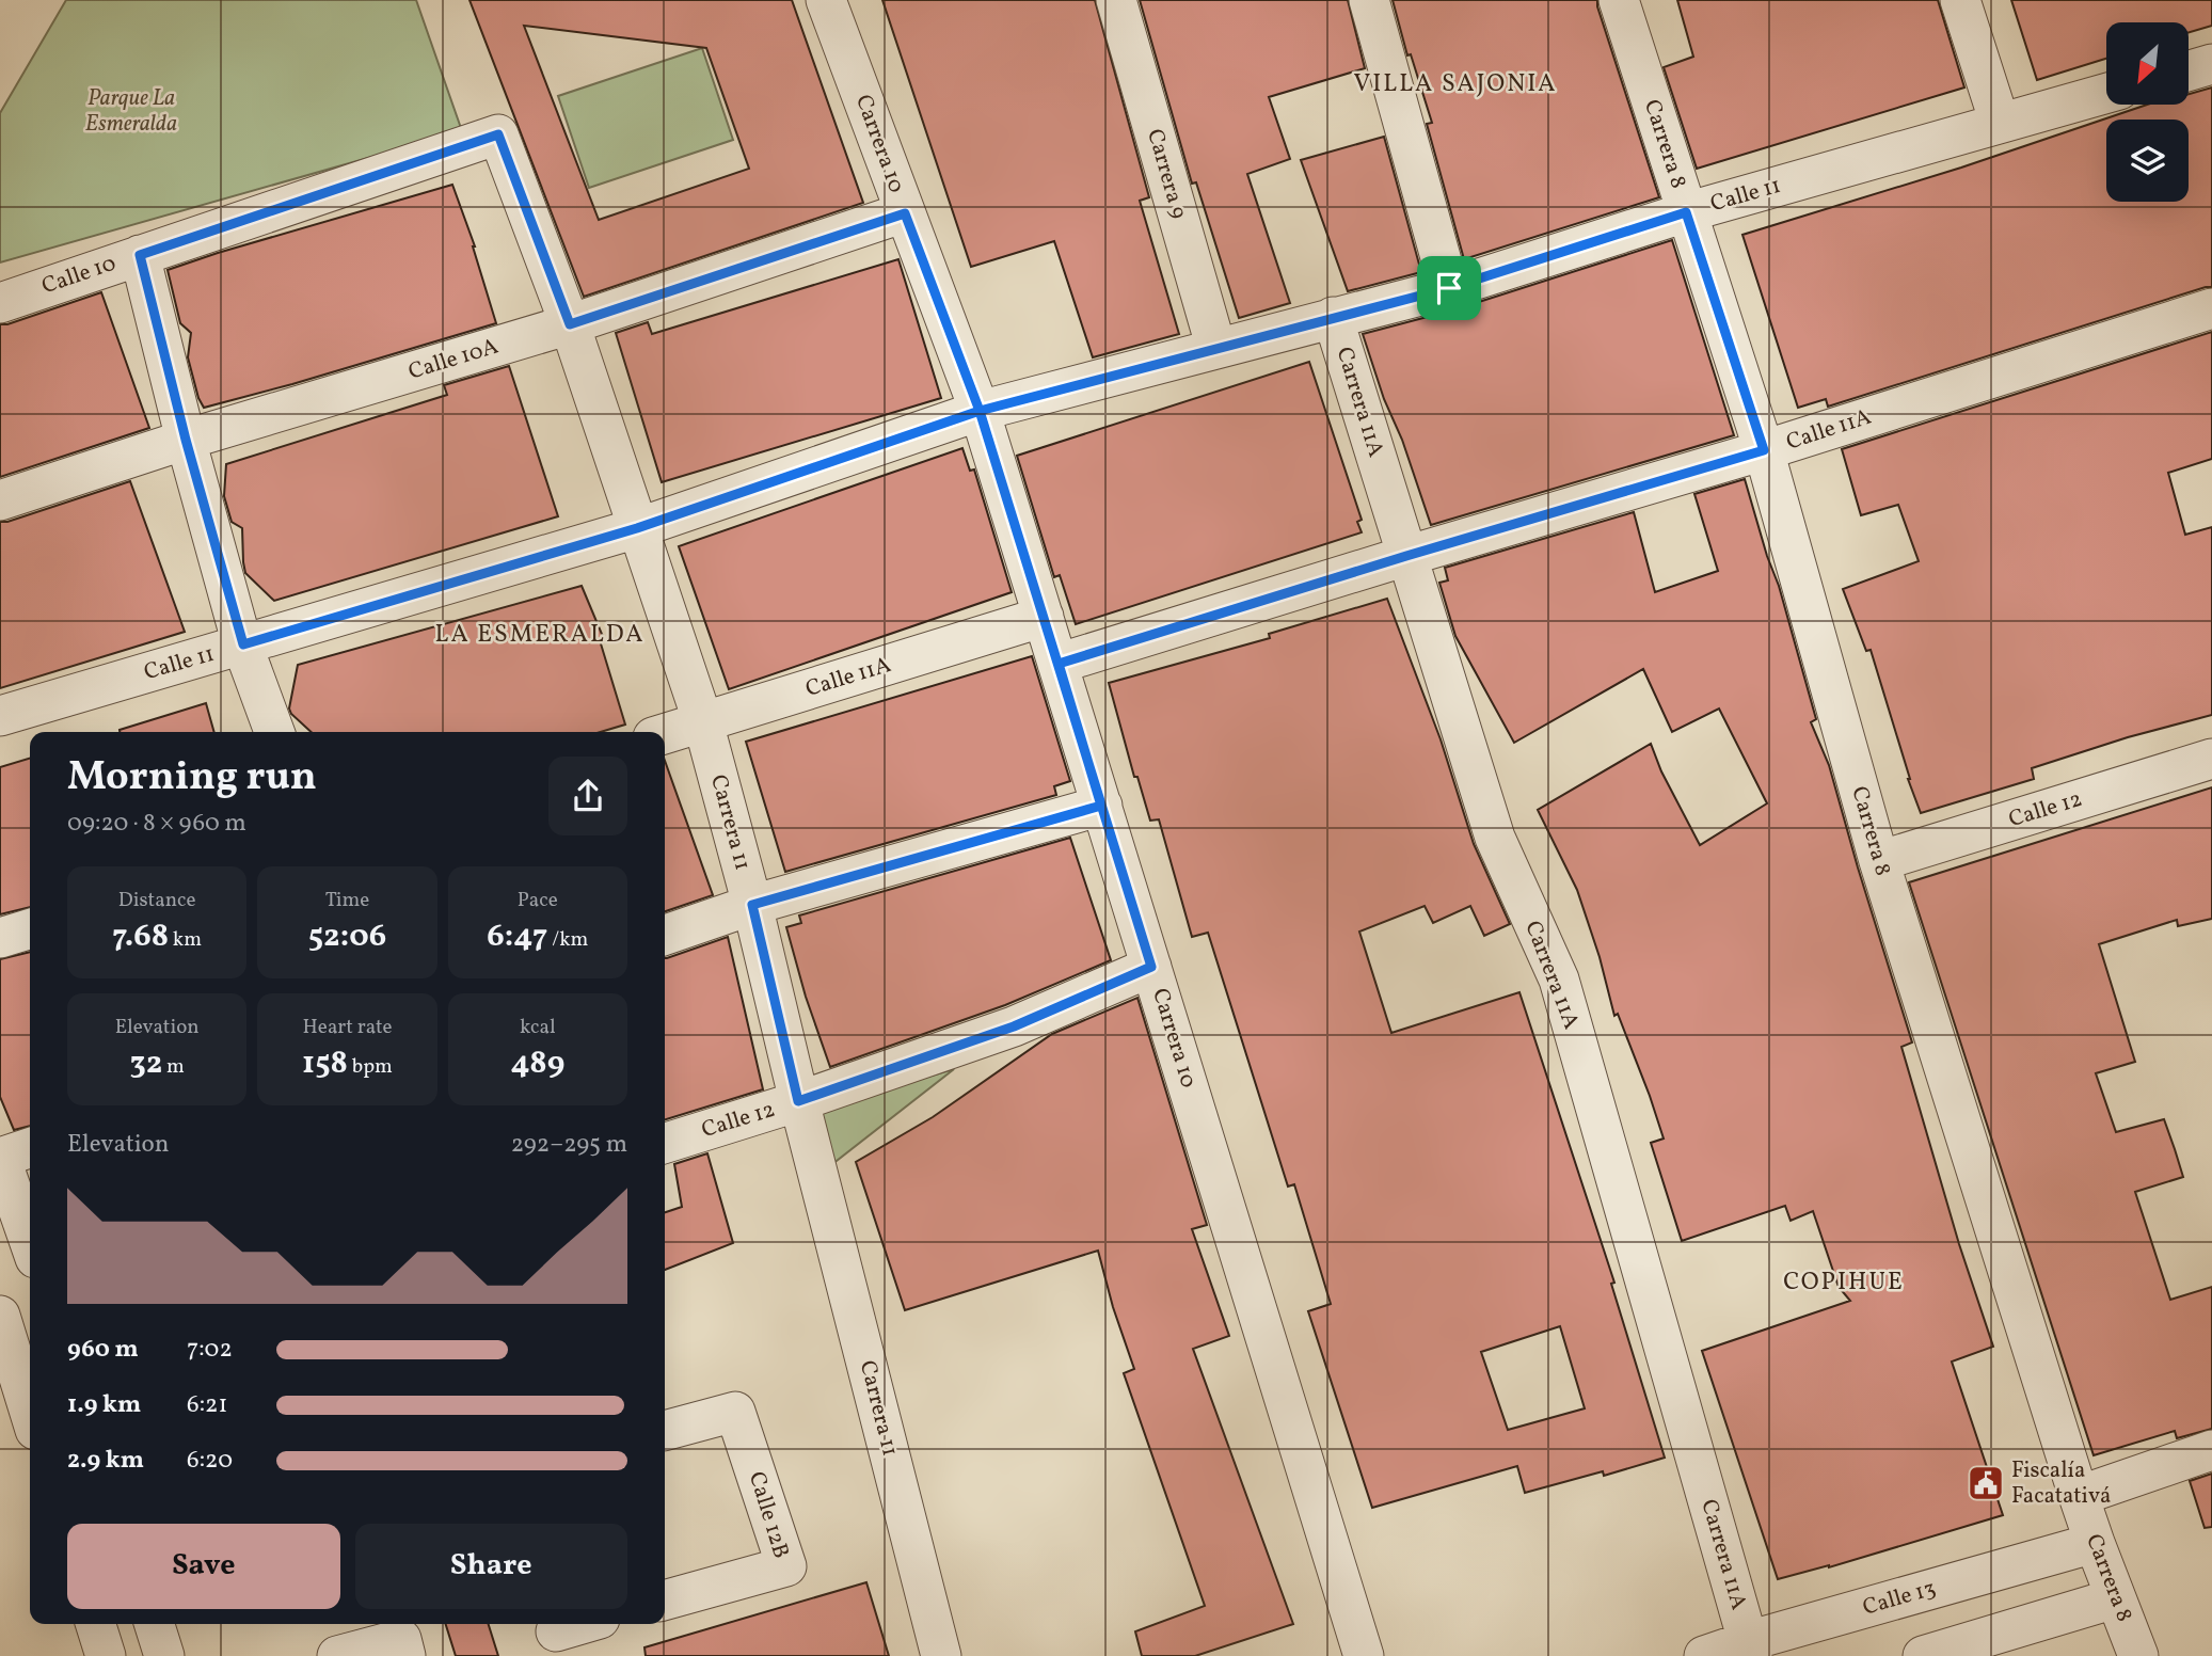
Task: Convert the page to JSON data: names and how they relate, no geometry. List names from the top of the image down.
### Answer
{
  "streets": {
    "street": [
      "Carrera 10",
      "Carrera 8",
      "Carrera 9",
      "Calle 11",
      "Calle 10",
      "Calle 10A",
      "Carrera 11A",
      "Calle 11A",
      "Calle 12",
      "Carrera 11",
      "Calle 12B",
      "Calle 13"
    ]
  },
  "crossings": [
    ["Carrera 10", "Calle 11"],
    ["Carrera 10", "Calle 10A"],
    ["Carrera 10", "Calle 11A"],
    ["Carrera 10", "Calle 12"],
    ["Carrera 8", "Calle 11"],
    ["Carrera 8", "Calle 11A"],
    ["Carrera 8", "Calle 12"],
    ["Carrera 8", "Calle 13"],
    ["Carrera 9", "Calle 11"],
    ["Calle 11", "Carrera 11A"],
    ["Calle 11", "Carrera 11"],
    ["Calle 10", "Carrera 11"],
    ["Calle 10A", "Carrera 11"],
    ["Carrera 11A", "Calle 11A"],
    ["Carrera 11A", "Calle 13"],
    ["Calle 11A", "Carrera 11"],
    ["Calle 12", "Carrera 11"]
  ],
  "districts": ["VILLA SAJONIA", "LA ESMERALDA", "COPIHUE"],
  "parks": ["Parque La Esmeralda"],
  "places": {
    "public building": ["Fiscalía Facatativá"]
  },
  "north": "bottom left",
  "page": {
    "heading": ["Morning run", "09:20 · 8 × 960 m"],
    "stats": [
      ["Distance", "7.68 km"],
      ["Time", "52:06"],
      ["Pace", "6:47 /km"],
      ["Elevation", "32 m"],
      ["Heart rate", "158 bpm"],
      ["kcal", "489"]
    ],
    "chart": ["Elevation", "292–295 m"],
    "list": [
      {
        "name": "960 m",
        "note": "7:02"
      },
      {
        "name": "1.9 km",
        "note": "6:21"
      },
      {
        "name": "2.9 km",
        "note": "6:20"
      }
    ],
    "buttons": ["Save", "Share"]
  }
}
